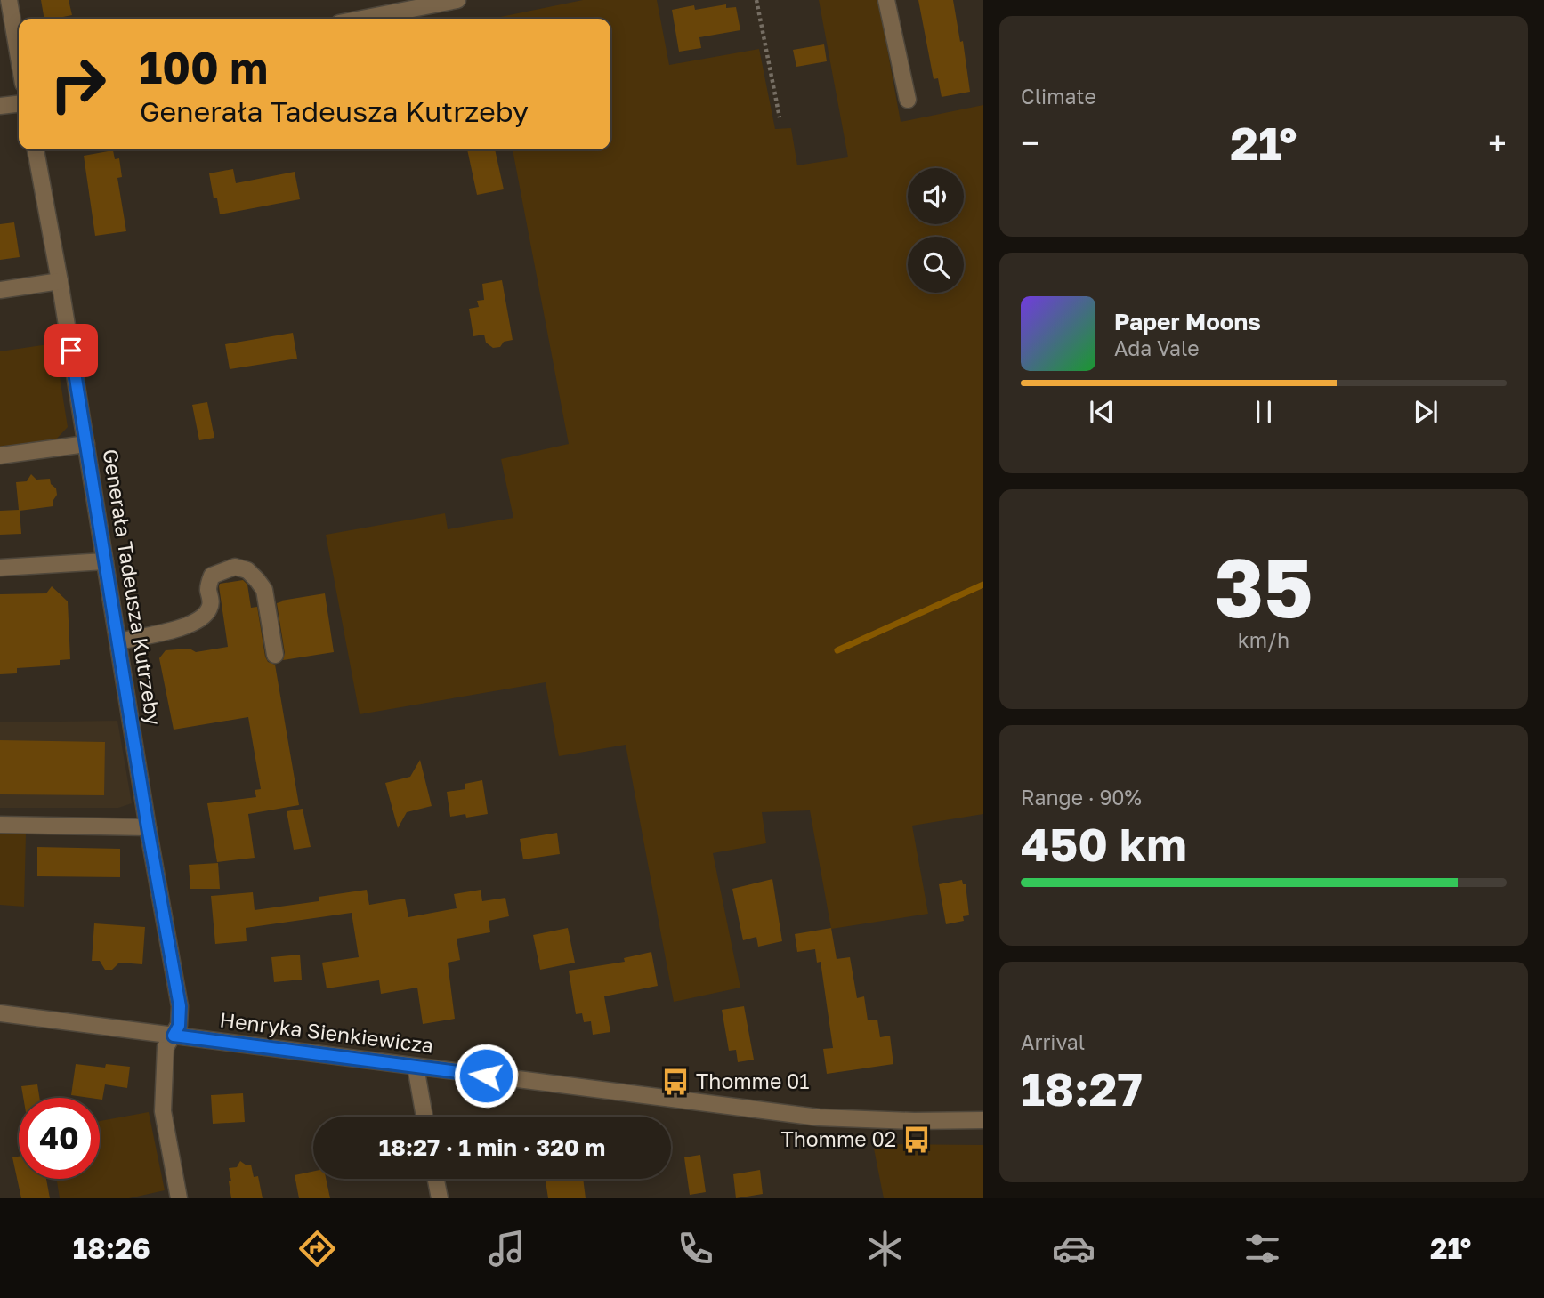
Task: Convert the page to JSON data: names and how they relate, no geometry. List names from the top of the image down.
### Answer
{
  "streets": {
    "street": ["Generała Tadeusza Kutrzeby", "Henryka Sienkiewicza"]
  },
  "crossings": [
    ["Generała Tadeusza Kutrzeby", "Henryka Sienkiewicza"]
  ],
  "places": {
    "bus stop": ["Thomme 01", "Thomme 02"]
  },
  "page": {
    "tile": [
      "Climate",
      ["35", "km/h"],
      ["Range · 90%", "450 km"],
      ["Arrival", "18:27"]
    ],
    "turn": ["100 m", "Generała Tadeusza Kutrzeby"],
    "heat": ["−", "21°", "+"],
    "song": ["Paper Moons", "Ada Vale"],
    "limit": "40",
    "trip": "18:27 · 1 min · 320 m",
    "tabs": ["18:26", "21°"]
  }
}
